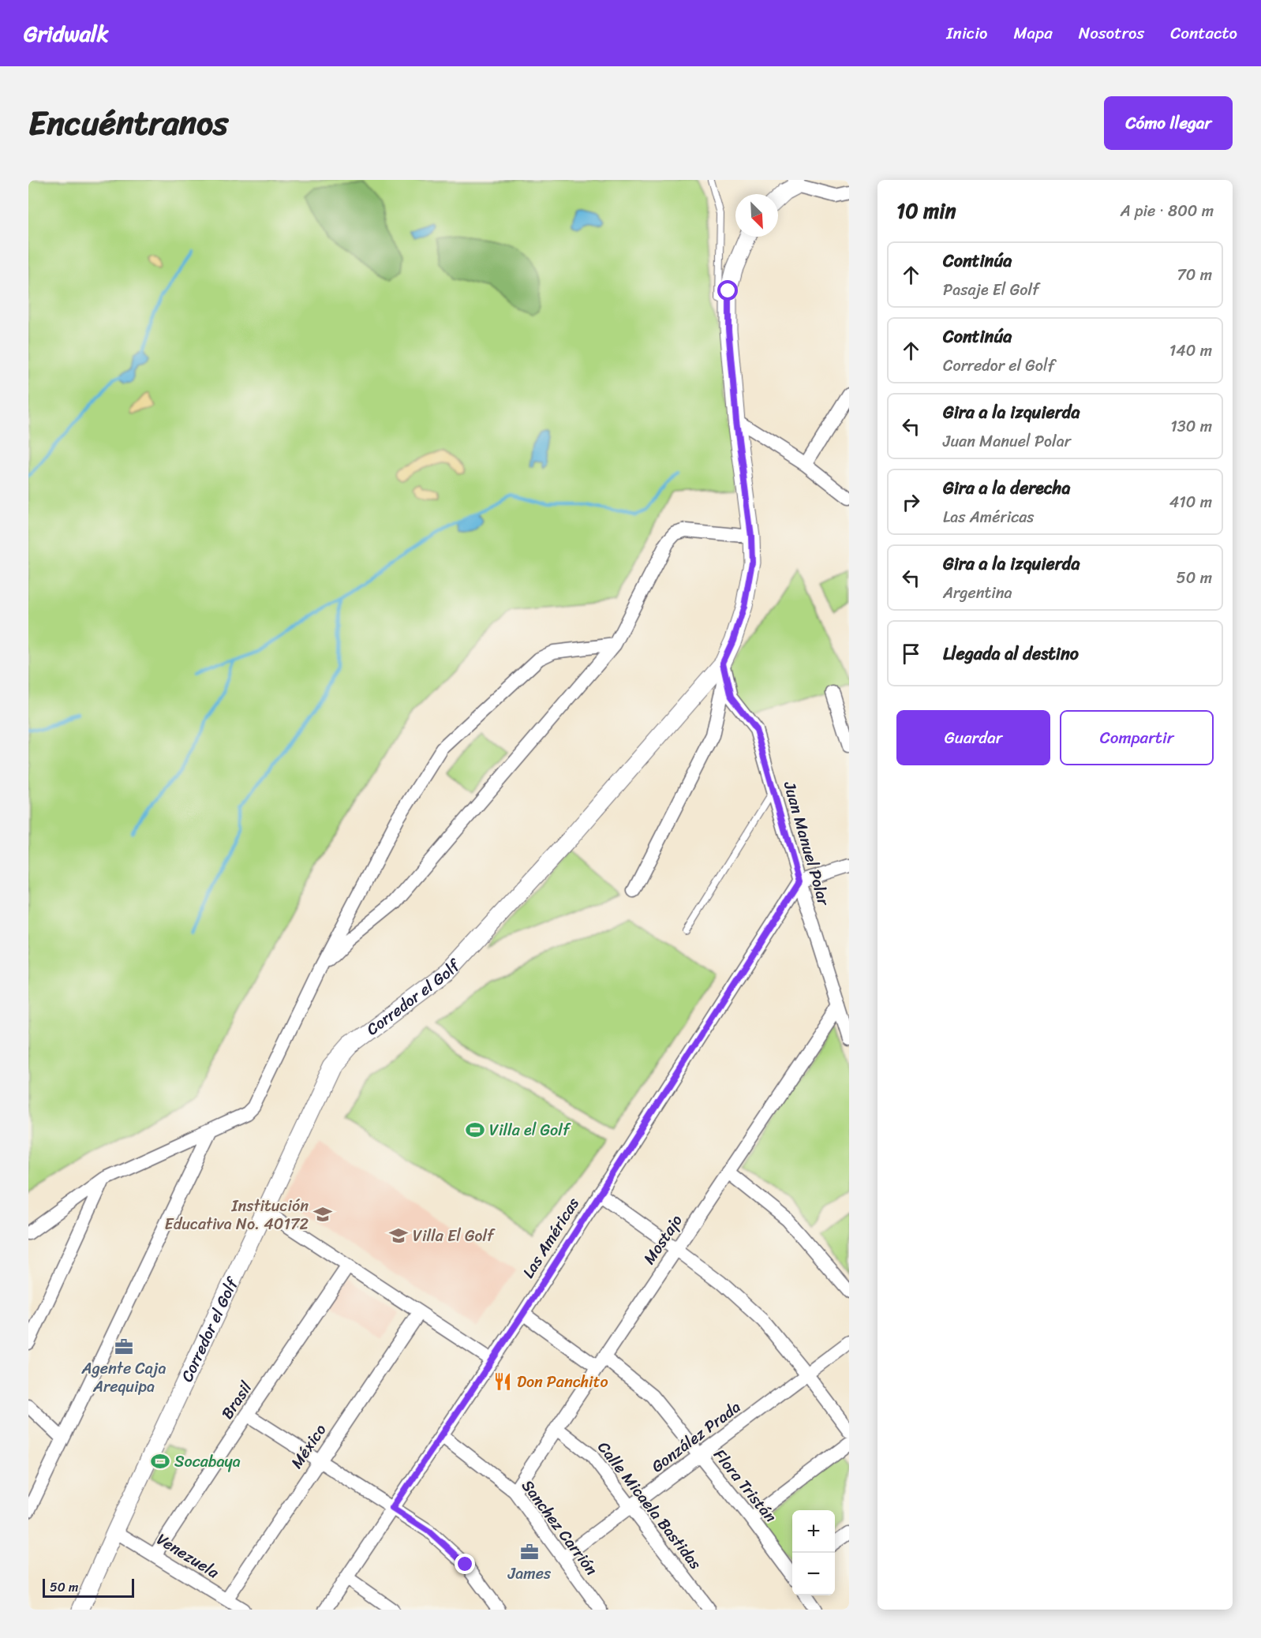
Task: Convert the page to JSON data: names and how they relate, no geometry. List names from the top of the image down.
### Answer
{
  "streets": {
    "street": [
      "Juan Manuel Polar",
      "Corredor el Golf",
      "Las Américas",
      "Mostajo",
      "Brasil",
      "González Prada",
      "México",
      "Flora Tristán",
      "Calle Micaela Bastidas",
      "Sanchez Carrión",
      "Venezuela"
    ]
  },
  "crossings": [
    ["Juan Manuel Polar", "Corredor el Golf"],
    ["Juan Manuel Polar", "Las Américas"],
    ["Juan Manuel Polar", "Mostajo"],
    ["Corredor el Golf", "Venezuela"],
    ["Las Américas", "Flora Tristán"],
    ["Las Américas", "Sanchez Carrión"],
    ["Mostajo", "Flora Tristán"],
    ["Mostajo", "Calle Micaela Bastidas"],
    ["Mostajo", "Sanchez Carrión"],
    ["Brasil", "Venezuela"],
    ["González Prada", "Flora Tristán"],
    ["González Prada", "Calle Micaela Bastidas"],
    ["González Prada", "Sanchez Carrión"],
    ["México", "Venezuela"]
  ],
  "places": {
    "sports": ["Villa el Golf", "Socabaya"],
    "school or university": ["Institución Educativa No. 40172", "Villa El Golf"],
    "office": ["Agente Caja Arequipa", "James"],
    "restaurant": ["Don Panchito"]
  },
  "scale_bar": "50 m",
  "north": "bottom right",
  "page": {
    "header": "Gridwalk",
    "nav": [
      "Inicio",
      "Mapa",
      "Nosotros",
      "Contacto"
    ],
    "title": "Encuéntranos",
    "buttons": [
      "Cómo llegar",
      ["Guardar", "Compartir"]
    ],
    "heading": ["10 min", "A pie · 800 m"],
    "list": [
      ["Continúa", "Pasaje El Golf", "70 m"],
      ["Continúa", "Corredor el Golf", "140 m"],
      ["Gira a la izquierda", "Juan Manuel Polar", "130 m"],
      ["Gira a la derecha", "Las Américas", "410 m"],
      ["Gira a la izquierda", "Argentina", "50 m"],
      "Llegada al destino"
    ],
    "map_buttons": ["+", "−"],
    "scale": "50 m"
  }
}
